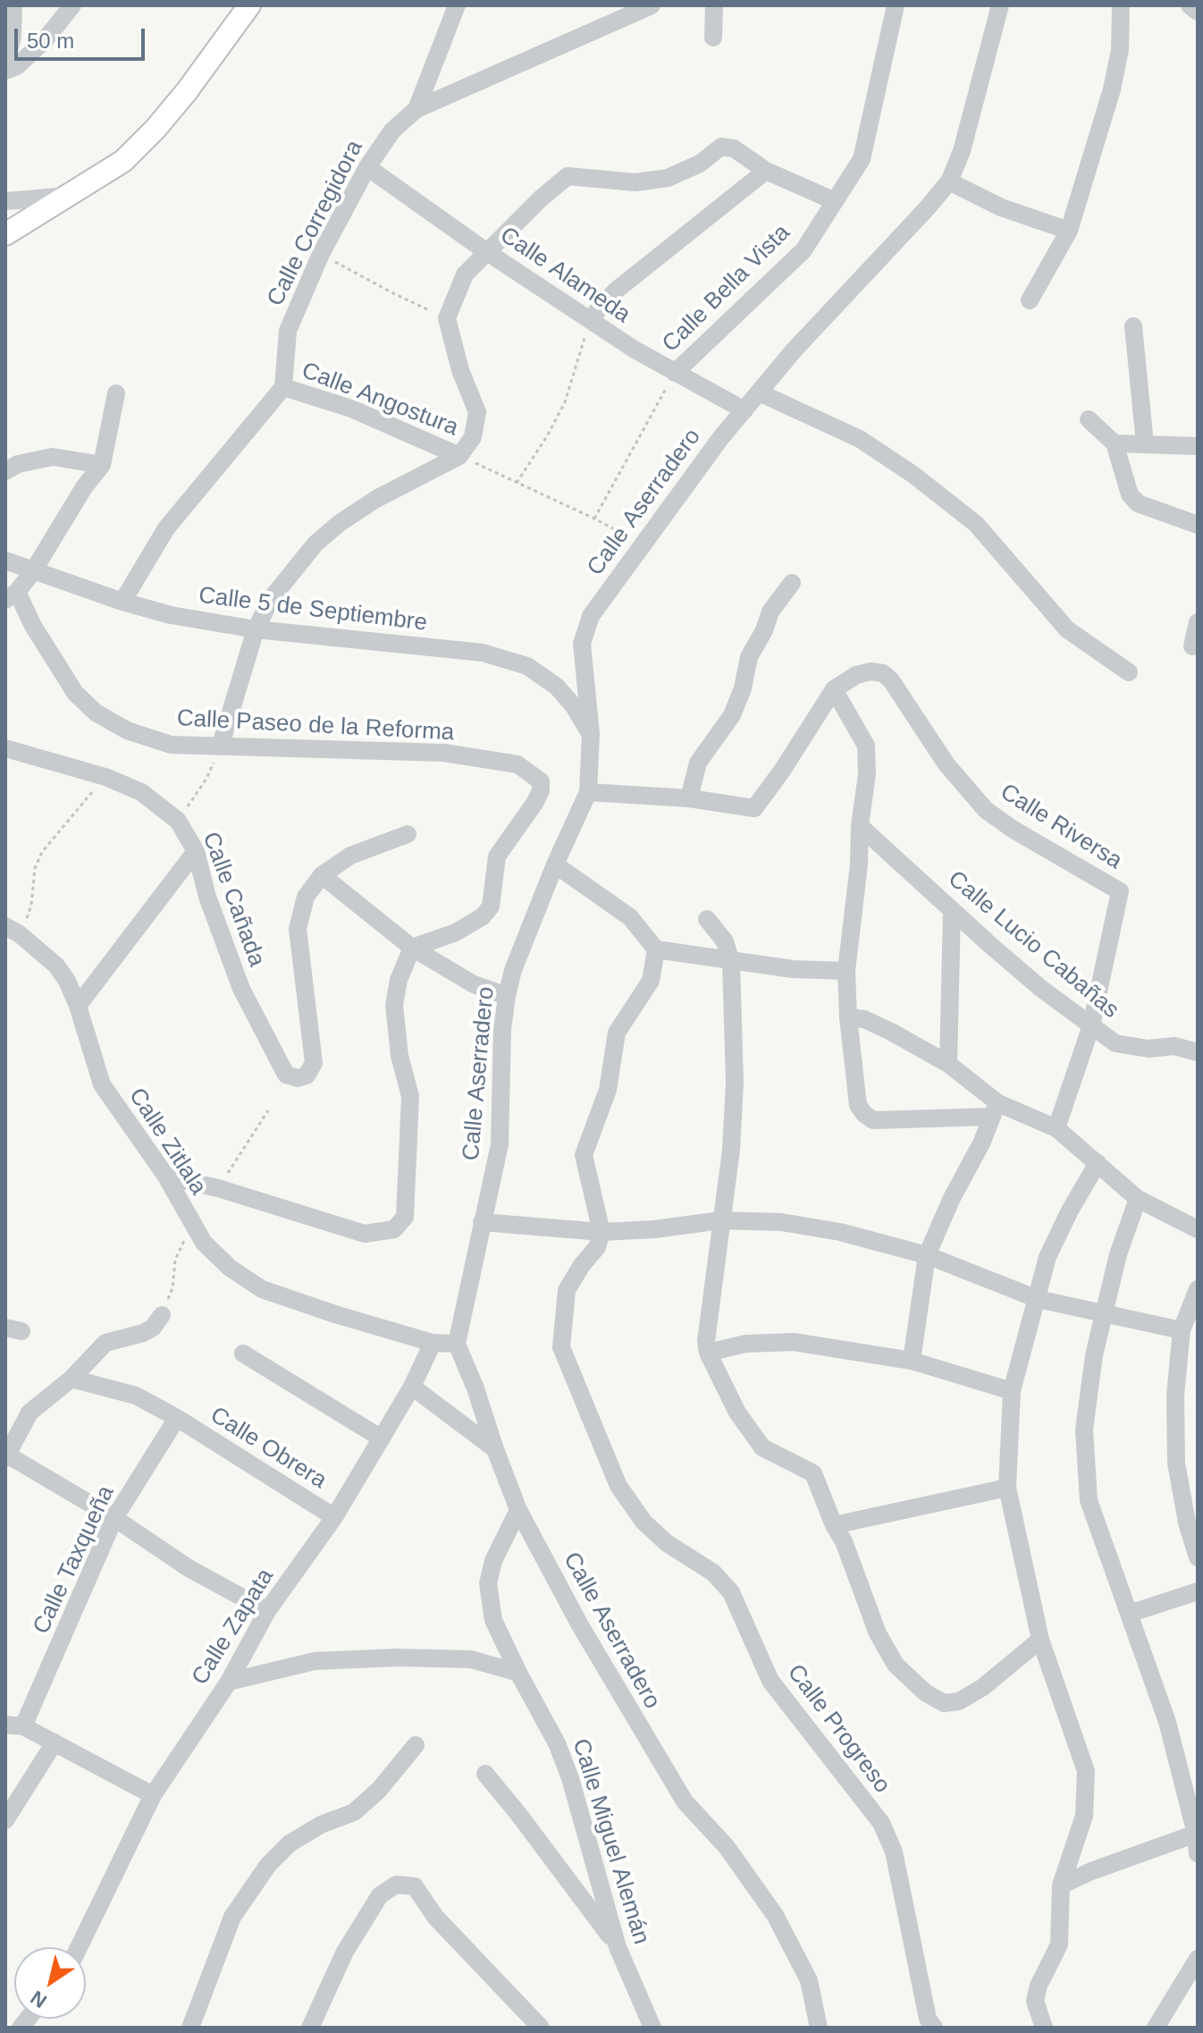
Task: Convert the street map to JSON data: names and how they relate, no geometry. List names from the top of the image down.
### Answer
{
  "streets": {
    "street": [
      "Calle Corregidora",
      "Calle Alameda",
      "Calle Bella Vista",
      "Calle Angostura",
      "Calle Aserradero",
      "Calle 5 de Septiembre",
      "Calle Paseo de la Reforma",
      "Calle Riversa",
      "Calle Cañada",
      "Calle Lucio Cabañas",
      "Calle Zitlala",
      "Calle Obrera",
      "Calle Taxqueña",
      "Calle Zapata",
      "Calle Progreso",
      "Calle Miguel Alemán"
    ]
  },
  "crossings": [
    ["Calle Corregidora", "Calle Alameda"],
    ["Calle Corregidora", "Calle Angostura"],
    ["Calle Alameda", "Calle Bella Vista"],
    ["Calle Alameda", "Calle Aserradero"],
    ["Calle Aserradero", "Calle 5 de Septiembre"],
    ["Calle Aserradero", "Calle Miguel Alemán"],
    ["Calle Riversa", "Calle Lucio Cabañas"],
    ["Calle Zitlala", "Calle Zapata"],
    ["Calle Obrera", "Calle Taxqueña"],
    ["Calle Obrera", "Calle Zapata"]
  ],
  "scale_bar": "50 m",
  "north": "bottom left"
}
